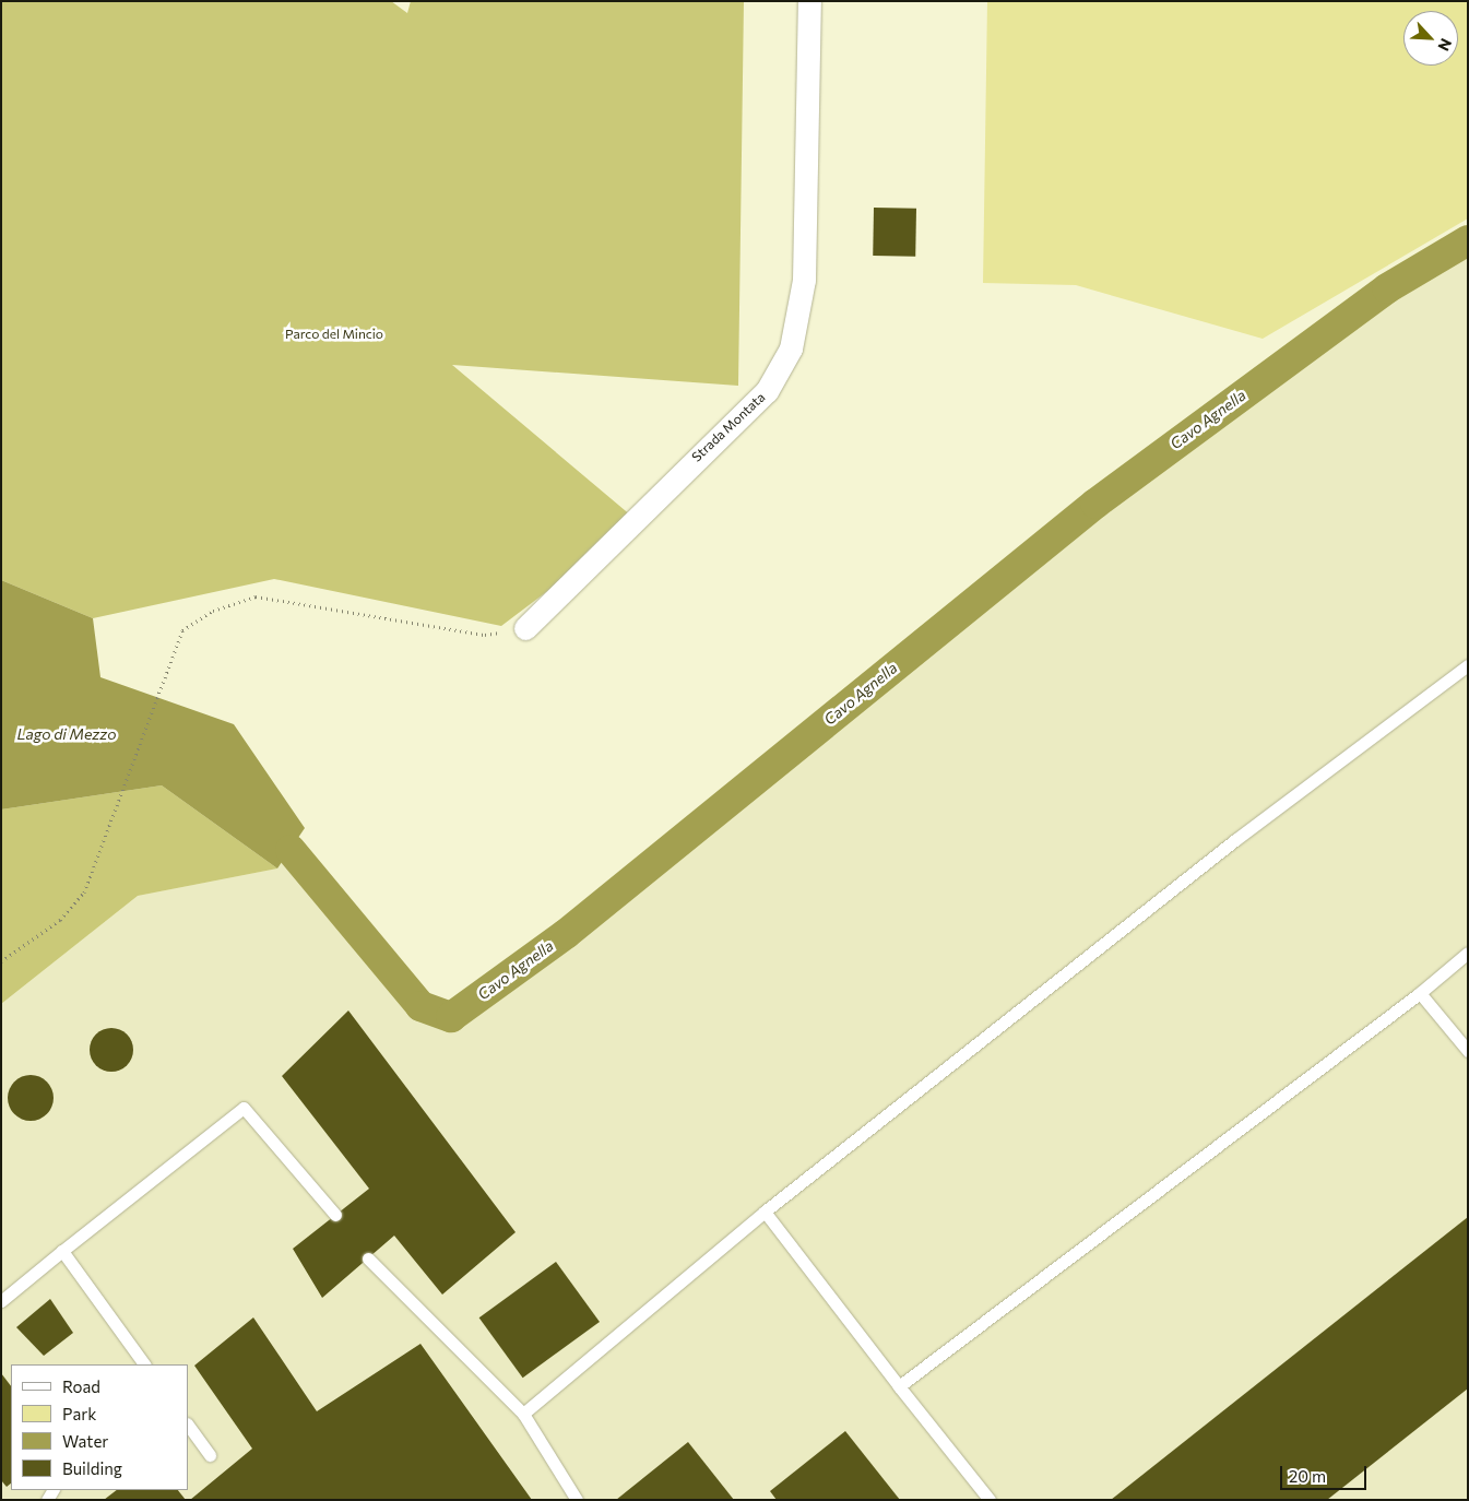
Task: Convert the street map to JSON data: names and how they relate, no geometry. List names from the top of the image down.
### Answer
{
  "streets": {
    "street": ["Strada Montata"]
  },
  "water": ["Cavo Agnella", "Lago di Mezzo"],
  "parks": ["Parco del Mincio"],
  "legend": [
    "Road",
    "Park",
    "Water",
    "Building"
  ],
  "scale_bar": "20 m",
  "north": "bottom right"
}
